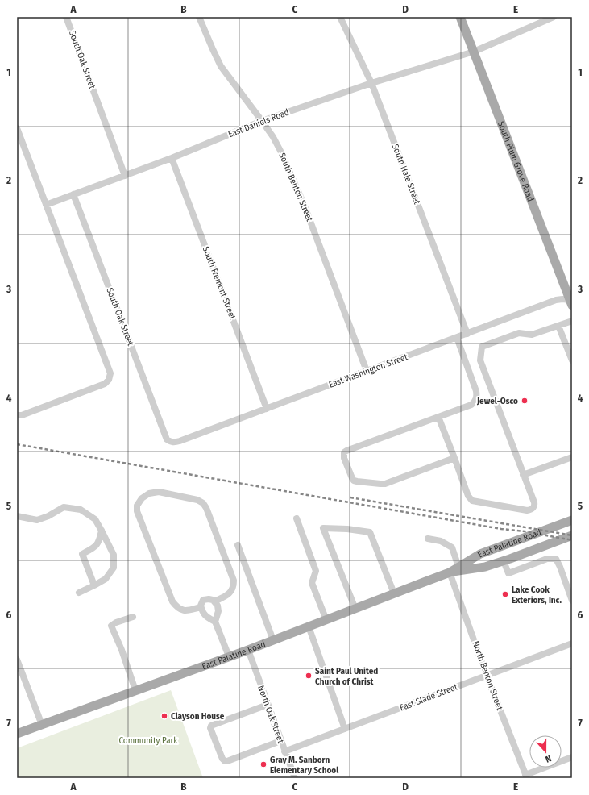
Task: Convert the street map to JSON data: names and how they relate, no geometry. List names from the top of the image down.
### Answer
{
  "streets": {
    "main road": ["South Plum Grove Road", "East Palatine Road"],
    "street": [
      "South Oak Street",
      "East Daniels Road",
      "South Hale Street",
      "South Benton Street",
      "South Fremont Street",
      "East Washington Street",
      "North Benton Street",
      "East Slade Street",
      "North Oak Street"
    ]
  },
  "crossings": [
    ["South Oak Street", "East Daniels Road"],
    ["South Oak Street", "East Washington Street"],
    ["East Daniels Road", "South Plum Grove Road"],
    ["East Daniels Road", "South Hale Street"],
    ["East Daniels Road", "South Benton Street"],
    ["East Daniels Road", "South Fremont Street"],
    ["South Plum Grove Road", "East Washington Street"],
    ["South Hale Street", "East Washington Street"],
    ["South Benton Street", "East Washington Street"],
    ["South Fremont Street", "East Washington Street"],
    ["East Palatine Road", "North Benton Street"],
    ["East Palatine Road", "North Oak Street"],
    ["North Benton Street", "East Slade Street"],
    ["East Slade Street", "North Oak Street"]
  ],
  "parks": ["Community Park"],
  "places": [
    "Jewel-Osco",
    "Lake Cook Exteriors, Inc.",
    "Saint Paul United Church of Christ",
    "Clayson House",
    "Gray M. Sanborn Elementary School"
  ],
  "north": "bottom",
  "grid": {
    "columns": [
      "A",
      "B",
      "C",
      "D",
      "E"
    ],
    "rows": [
      "1",
      "2",
      "3",
      "4",
      "5",
      "6",
      "7"
    ]
  }
}
